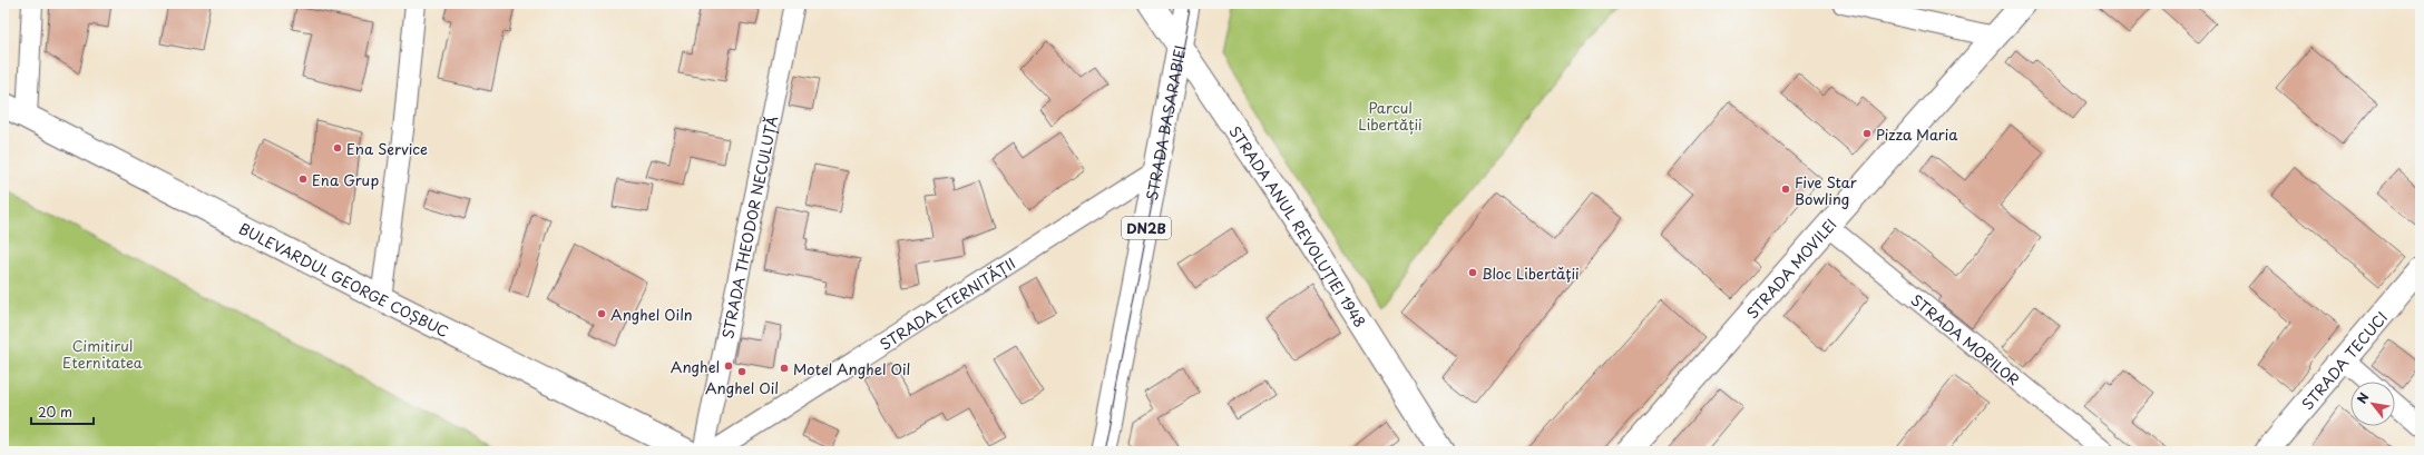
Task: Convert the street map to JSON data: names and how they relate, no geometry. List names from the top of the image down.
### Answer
{
  "streets": {
    "main road": [
      "STRADA BASARABIEI",
      "STRADA ANUL REVOLUȚIEI 1948",
      "DN2B",
      "STRADA MOVILEI",
      "BULEVARDUL GEORGE COȘBUC",
      "STRADA TECUCI"
    ],
    "street": ["STRADA THEODOR NECULUȚĂ", "STRADA ETERNITĂȚII", "STRADA MORILOR"]
  },
  "crossings": [
    ["STRADA BASARABIEI", "STRADA ANUL REVOLUȚIEI 1948"],
    ["STRADA BASARABIEI", "STRADA ETERNITĂȚII"],
    ["STRADA MOVILEI", "STRADA MORILOR"]
  ],
  "parks": ["Parcul Libertății", "Cimitirul Eternitatea"],
  "places": [
    "Pizza Maria",
    "Ena Service",
    "Ena Grup",
    "Five Star Bowling",
    "Bloc Libertății",
    "Anghel Oiln",
    "Anghel",
    "Motel Anghel Oil",
    "Anghel Oil"
  ],
  "scale_bar": "20 m",
  "north": "top left"
}
